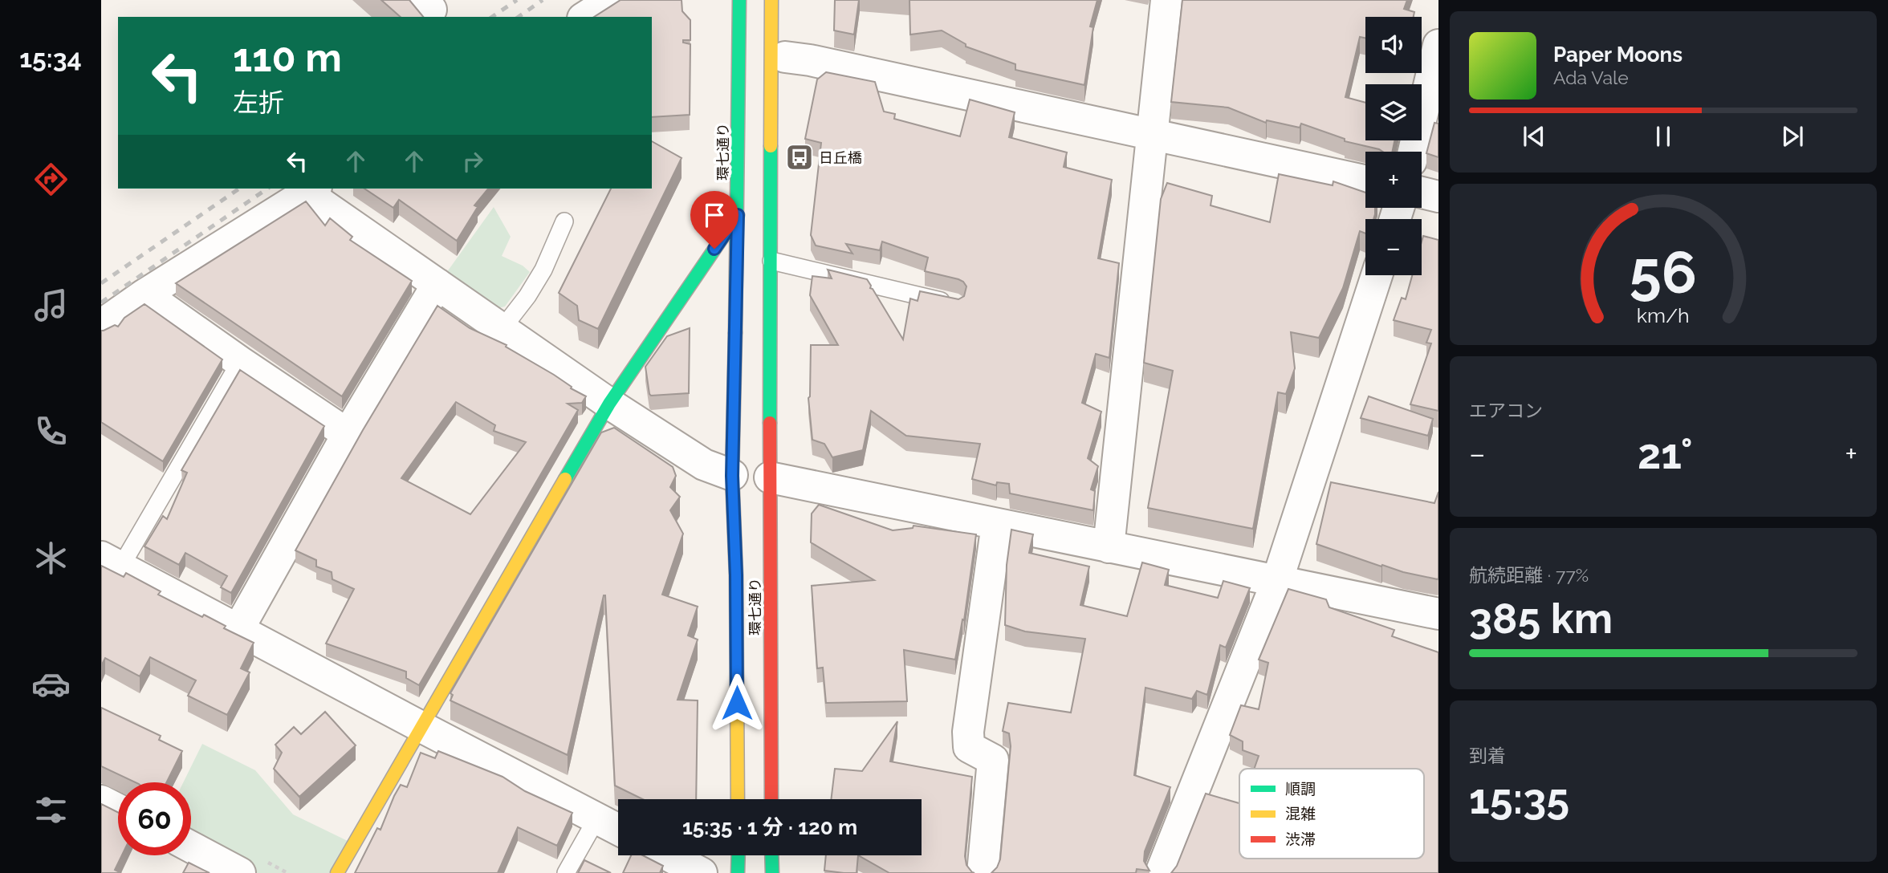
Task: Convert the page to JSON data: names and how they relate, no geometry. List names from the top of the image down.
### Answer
{
  "streets": {
    "main road": ["環七通り"]
  },
  "places": {
    "bus stop": ["日丘橋"]
  },
  "legend": ["順調", "混雑", "渋滞"],
  "page": {
    "tabs": "15:34",
    "map_buttons": ["+", "−"],
    "turn": ["110 m", "左折"],
    "song": ["Paper Moons", "Ada Vale"],
    "tile": [
      "エアコン",
      ["航続距離 · 77%", "385 km"],
      ["到着", "15:35"]
    ],
    "heat": ["−", "21°", "+"],
    "limit": "60",
    "trip": "15:35 · 1 分 · 120 m",
    "gauge": ["56", "km/h"]
  }
}
